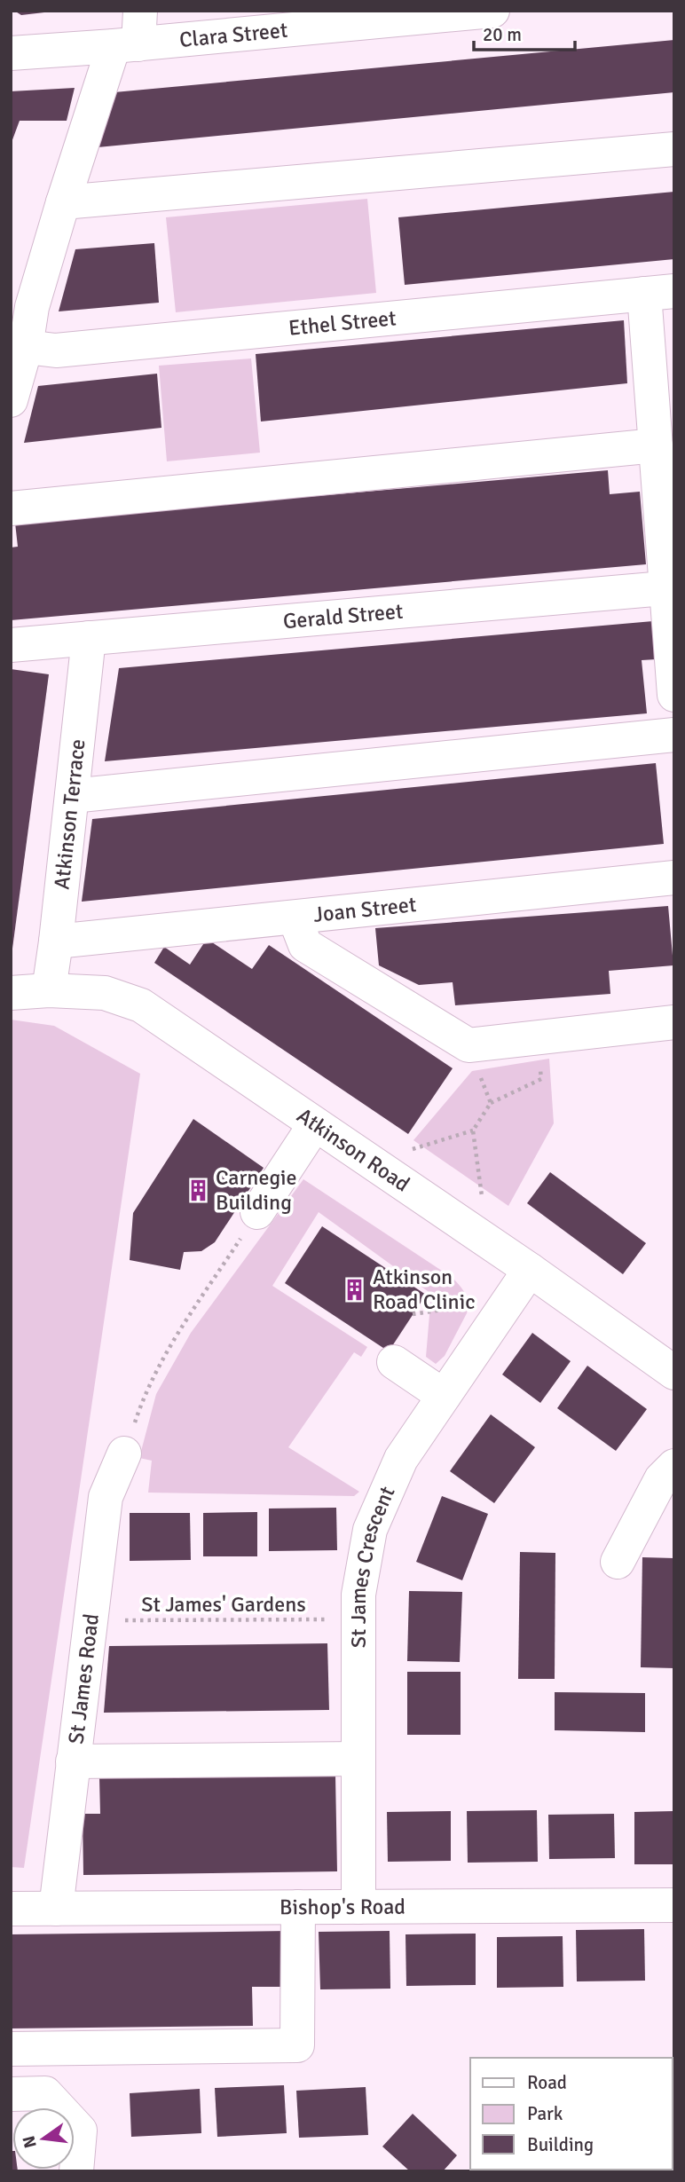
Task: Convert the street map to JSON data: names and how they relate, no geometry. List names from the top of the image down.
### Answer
{
  "streets": {
    "street": [
      "Clara Street",
      "Ethel Street",
      "Gerald Street",
      "Atkinson Terrace",
      "Joan Street",
      "Atkinson Road",
      "St James Crescent",
      "St James Road",
      "Bishop's Road"
    ],
    "path": ["St James' Gardens"]
  },
  "crossings": [
    ["Gerald Street", "Atkinson Terrace"],
    ["Atkinson Terrace", "Joan Street"],
    ["Atkinson Terrace", "Atkinson Road"],
    ["Atkinson Road", "St James Crescent"],
    ["St James Crescent", "St James' Gardens"],
    ["St James Crescent", "Bishop's Road"],
    ["St James' Gardens", "St James Road"],
    ["St James Road", "Bishop's Road"]
  ],
  "places": {
    "building": ["Carnegie Building", "Atkinson Road Clinic"]
  },
  "legend": ["Road", "Park", "Building"],
  "scale_bar": "20 m",
  "north": "left"
}
